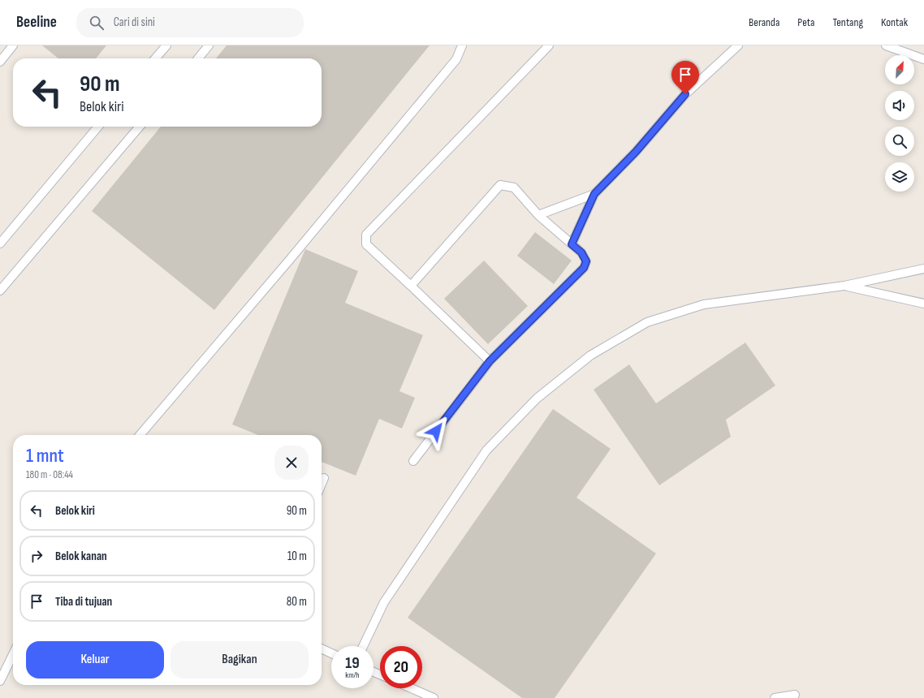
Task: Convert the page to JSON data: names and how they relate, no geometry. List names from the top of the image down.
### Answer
{
  "north": "top right",
  "page": {
    "header": "Beeline",
    "search": "Cari di sini",
    "nav": [
      "Beranda",
      "Peta",
      "Tentang",
      "Kontak"
    ],
    "turn": ["90 m", "Belok kiri"],
    "heading": ["1 mnt", "180 m · 08:44"],
    "list": [
      {
        "name": "Belok kiri",
        "value": "90 m"
      },
      {
        "name": "Belok kanan",
        "value": "10 m"
      },
      {
        "name": "Tiba di tujuan",
        "value": "80 m"
      }
    ],
    "buttons": ["Keluar", "Bagikan"],
    "speed": "19 km/h",
    "limit": "20"
  }
}
